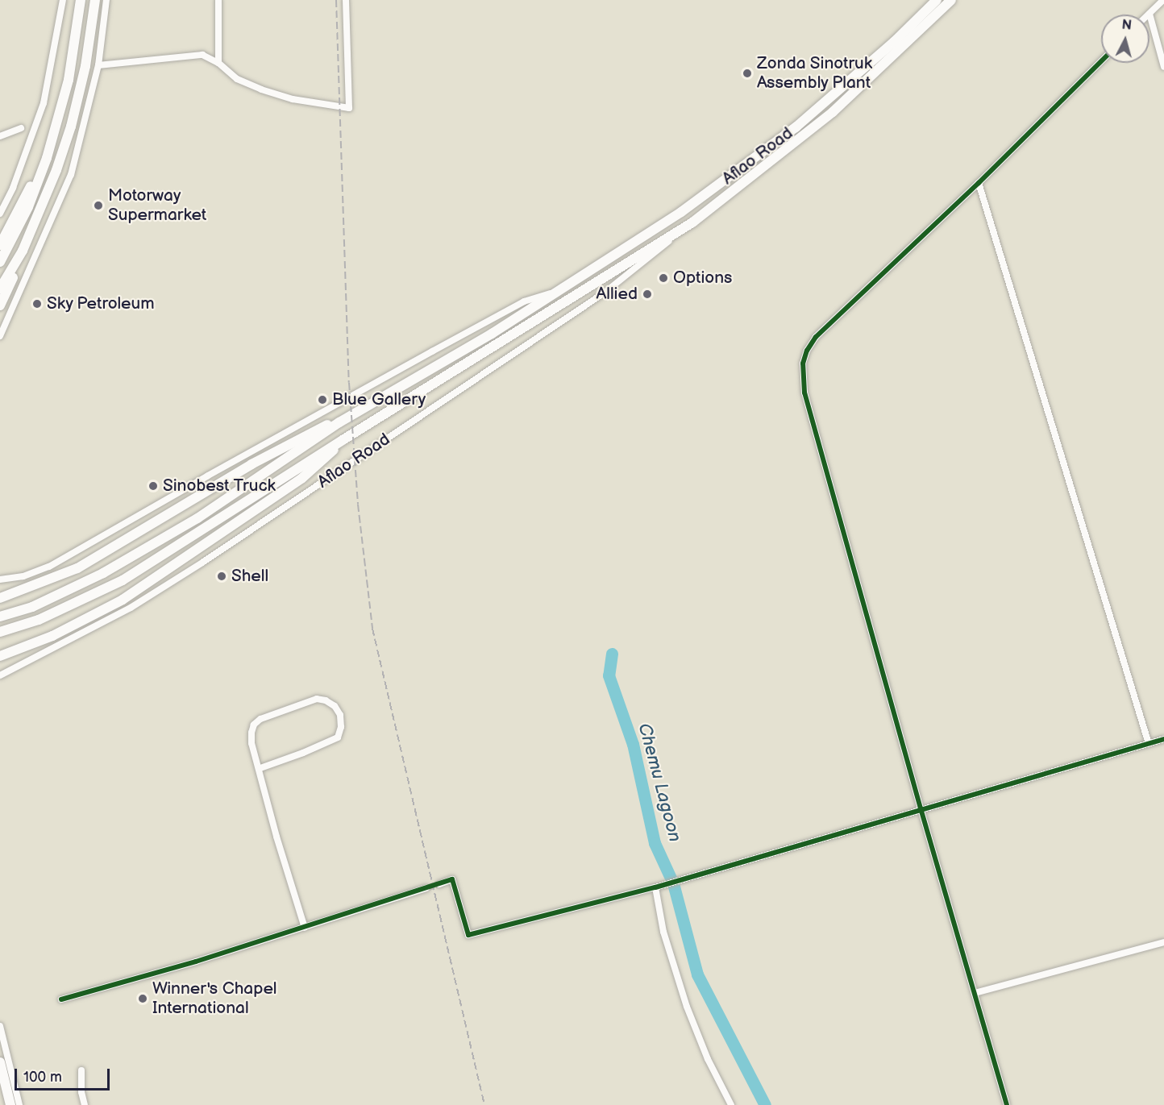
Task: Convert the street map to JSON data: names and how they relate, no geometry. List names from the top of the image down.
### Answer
{
  "streets": {
    "highway": ["Aflao Road"]
  },
  "water": ["Chemu Lagoon"],
  "places": [
    "Zonda Sinotruk Assembly Plant",
    "Motorway Supermarket",
    "Options",
    "Allied",
    "Sky Petroleum",
    "Blue Gallery",
    "Sinobest Truck",
    "Shell",
    "Winner's Chapel International"
  ],
  "scale_bar": "100 m",
  "north": "top"
}
